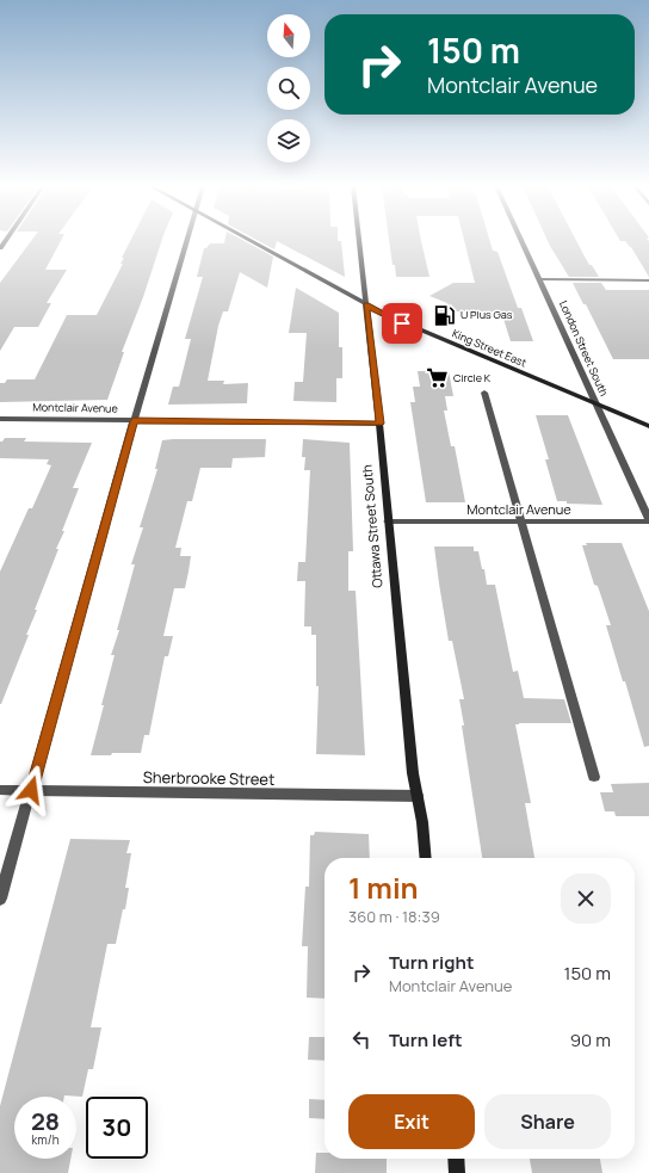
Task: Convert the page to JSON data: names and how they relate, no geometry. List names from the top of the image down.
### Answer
{
  "streets": {
    "main road": ["King Street East", "Ottawa Street South"],
    "street": ["London Street South", "Montclair Avenue", "Sherbrooke Street"]
  },
  "crossings": [
    ["King Street East", "London Street South"],
    ["King Street East", "Ottawa Street South"],
    ["London Street South", "Montclair Avenue"],
    ["Montclair Avenue", "Ottawa Street South"],
    ["Ottawa Street South", "Sherbrooke Street"]
  ],
  "places": {
    "fuel station": ["U Plus Gas"],
    "supermarket": ["Circle K"]
  },
  "north": "top",
  "page": {
    "turn": ["150 m", "Montclair Avenue"],
    "heading": ["1 min", "360 m · 18:39"],
    "list": [
      {
        "name": "Turn right",
        "note": "Montclair Avenue",
        "value": "150 m"
      },
      {
        "name": "Turn left",
        "value": "90 m"
      }
    ],
    "buttons": ["Exit", "Share"],
    "speed": "28 km/h",
    "limit": "30"
  }
}
